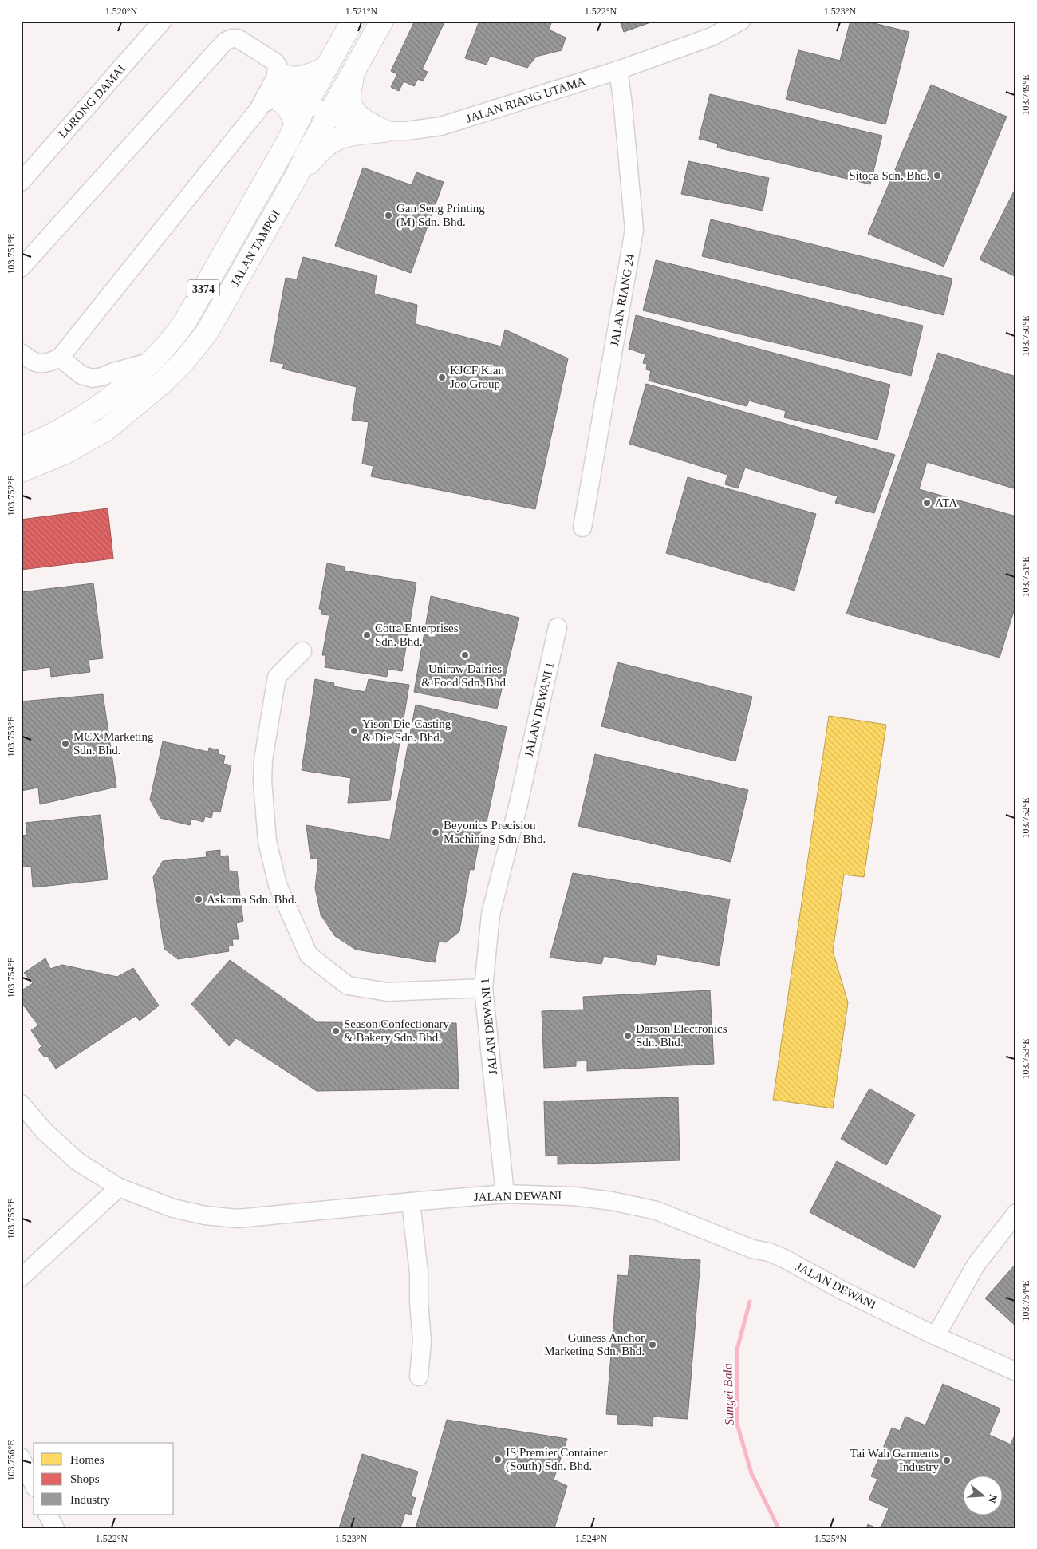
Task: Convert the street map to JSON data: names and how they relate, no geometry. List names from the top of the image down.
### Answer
{
  "streets": {
    "main road": ["JALAN TAMPOI", "3374"],
    "street": [
      "JALAN RIANG UTAMA",
      "LORONG DAMAI",
      "JALAN RIANG 24",
      "JALAN DEWANI 1",
      "JALAN DEWANI"
    ]
  },
  "crossings": [
    ["JALAN RIANG UTAMA", "JALAN TAMPOI"],
    ["JALAN RIANG UTAMA", "JALAN RIANG 24"],
    ["JALAN DEWANI 1", "JALAN DEWANI"]
  ],
  "water": ["Sungei Bala"],
  "places": [
    "Sitoca Sdn. Bhd.",
    "Gan Seng Printing (M) Sdn. Bhd.",
    "KJCF Kian Joo Group",
    "ATA",
    "Cotra Enterprises Sdn. Bhd.",
    "Uniraw Dairies & Food Sdn. Bhd.",
    "Yison Die-Casting & Die Sdn. Bhd.",
    "MCX Marketing Sdn. Bhd.",
    "Beyonics Precision Machining Sdn. Bhd.",
    "Askoma Sdn. Bhd.",
    "Season Confectionary & Bakery Sdn. Bhd.",
    "Darson Electronics Sdn. Bhd.",
    "Guiness Anchor Marketing Sdn. Bhd.",
    "IS Premier Container (South) Sdn. Bhd.",
    "Tai Wah Garments Industry"
  ],
  "legend": ["Homes", "Shops", "Industry"],
  "north": "right",
  "coordinates": [
    "1.520°N",
    "1.521°N",
    "1.522°N",
    "1.523°N",
    "103.749°E",
    "103.751°E",
    "103.750°E",
    "103.752°E",
    "103.753°E",
    "103.754°E",
    "103.755°E",
    "103.756°E",
    "1.524°N",
    "1.525°N"
  ]
}
